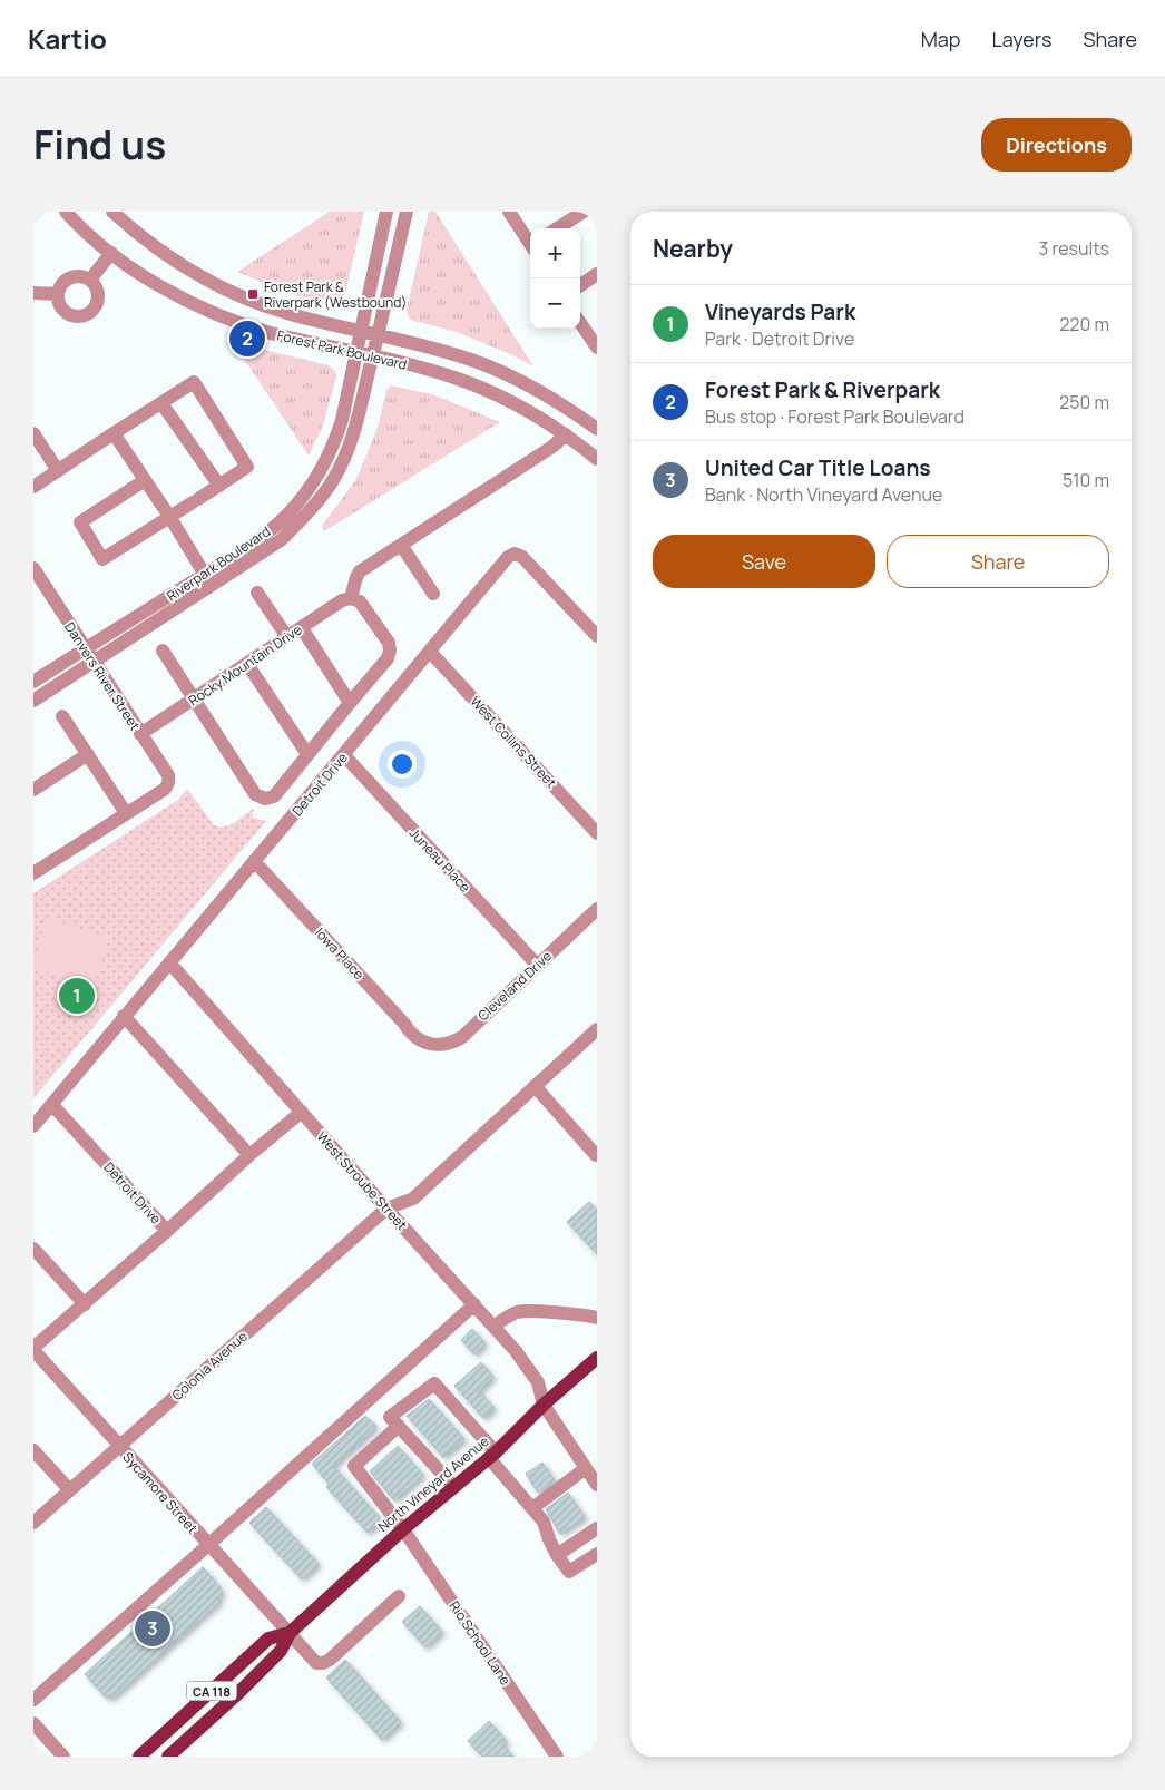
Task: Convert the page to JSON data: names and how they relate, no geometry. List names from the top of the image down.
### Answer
{
  "streets": {
    "main road": ["North Vineyard Avenue", "CA 118"],
    "street": [
      "Forest Park Boulevard",
      "Riverpark Boulevard",
      "Rocky Mountain Drive",
      "Danvers River Street",
      "West Collins Street",
      "Detroit Drive",
      "Juneau Place",
      "Iowa Place",
      "Cleveland Drive",
      "West Stroube Street",
      "Colonia Avenue",
      "Sycamore Street",
      "Rio School Lane"
    ]
  },
  "crossings": [
    ["Forest Park Boulevard", "Riverpark Boulevard"],
    ["Riverpark Boulevard", "Danvers River Street"],
    ["Rocky Mountain Drive", "Danvers River Street"],
    ["West Collins Street", "Detroit Drive"],
    ["Detroit Drive", "Juneau Place"],
    ["Detroit Drive", "Iowa Place"],
    ["Detroit Drive", "West Stroube Street"],
    ["Juneau Place", "Cleveland Drive"],
    ["Iowa Place", "Cleveland Drive"],
    ["West Stroube Street", "Colonia Avenue"],
    ["West Stroube Street", "North Vineyard Avenue"],
    ["Colonia Avenue", "Sycamore Street"],
    ["North Vineyard Avenue", "Sycamore Street"],
    ["North Vineyard Avenue", "Rio School Lane"]
  ],
  "places": {
    "transit": ["Forest Park & Riverpark (Westbound)"]
  },
  "page": {
    "header": "Kartio",
    "nav": ["Map", "Layers", "Share"],
    "title": "Find us",
    "buttons": [
      "Directions",
      ["Save", "Share"]
    ],
    "heading": ["Nearby", "3 results"],
    "map_buttons": ["+", "−"],
    "list": [
      {
        "mark": "1",
        "name": "Vineyards Park",
        "note": "Park · Detroit Drive",
        "value": "220 m"
      },
      {
        "mark": "2",
        "name": "Forest Park & Riverpark",
        "note": "Bus stop · Forest Park Boulevard",
        "value": "250 m"
      },
      {
        "mark": "3",
        "name": "United Car Title Loans",
        "note": "Bank · North Vineyard Avenue",
        "value": "510 m"
      }
    ],
    "pins": ["2", "1", "3"]
  }
}
